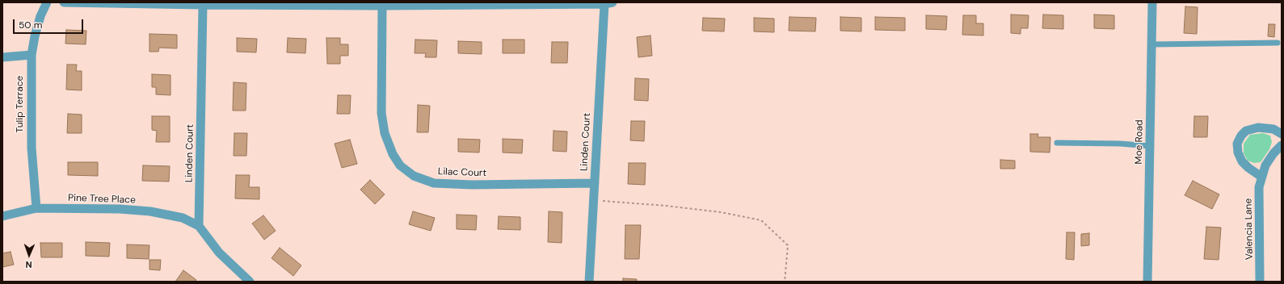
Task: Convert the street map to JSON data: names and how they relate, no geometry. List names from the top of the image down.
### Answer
{
  "streets": {
    "street": [
      "Tulip Terrace",
      "Linden Court",
      "Moe Road",
      "Lilac Court",
      "Pine Tree Place",
      "Valencia Lane"
    ]
  },
  "crossings": [
    ["Tulip Terrace", "Pine Tree Place"],
    ["Linden Court", "Lilac Court"],
    ["Linden Court", "Pine Tree Place"]
  ],
  "scale_bar": "50 m",
  "north": "bottom"
}
